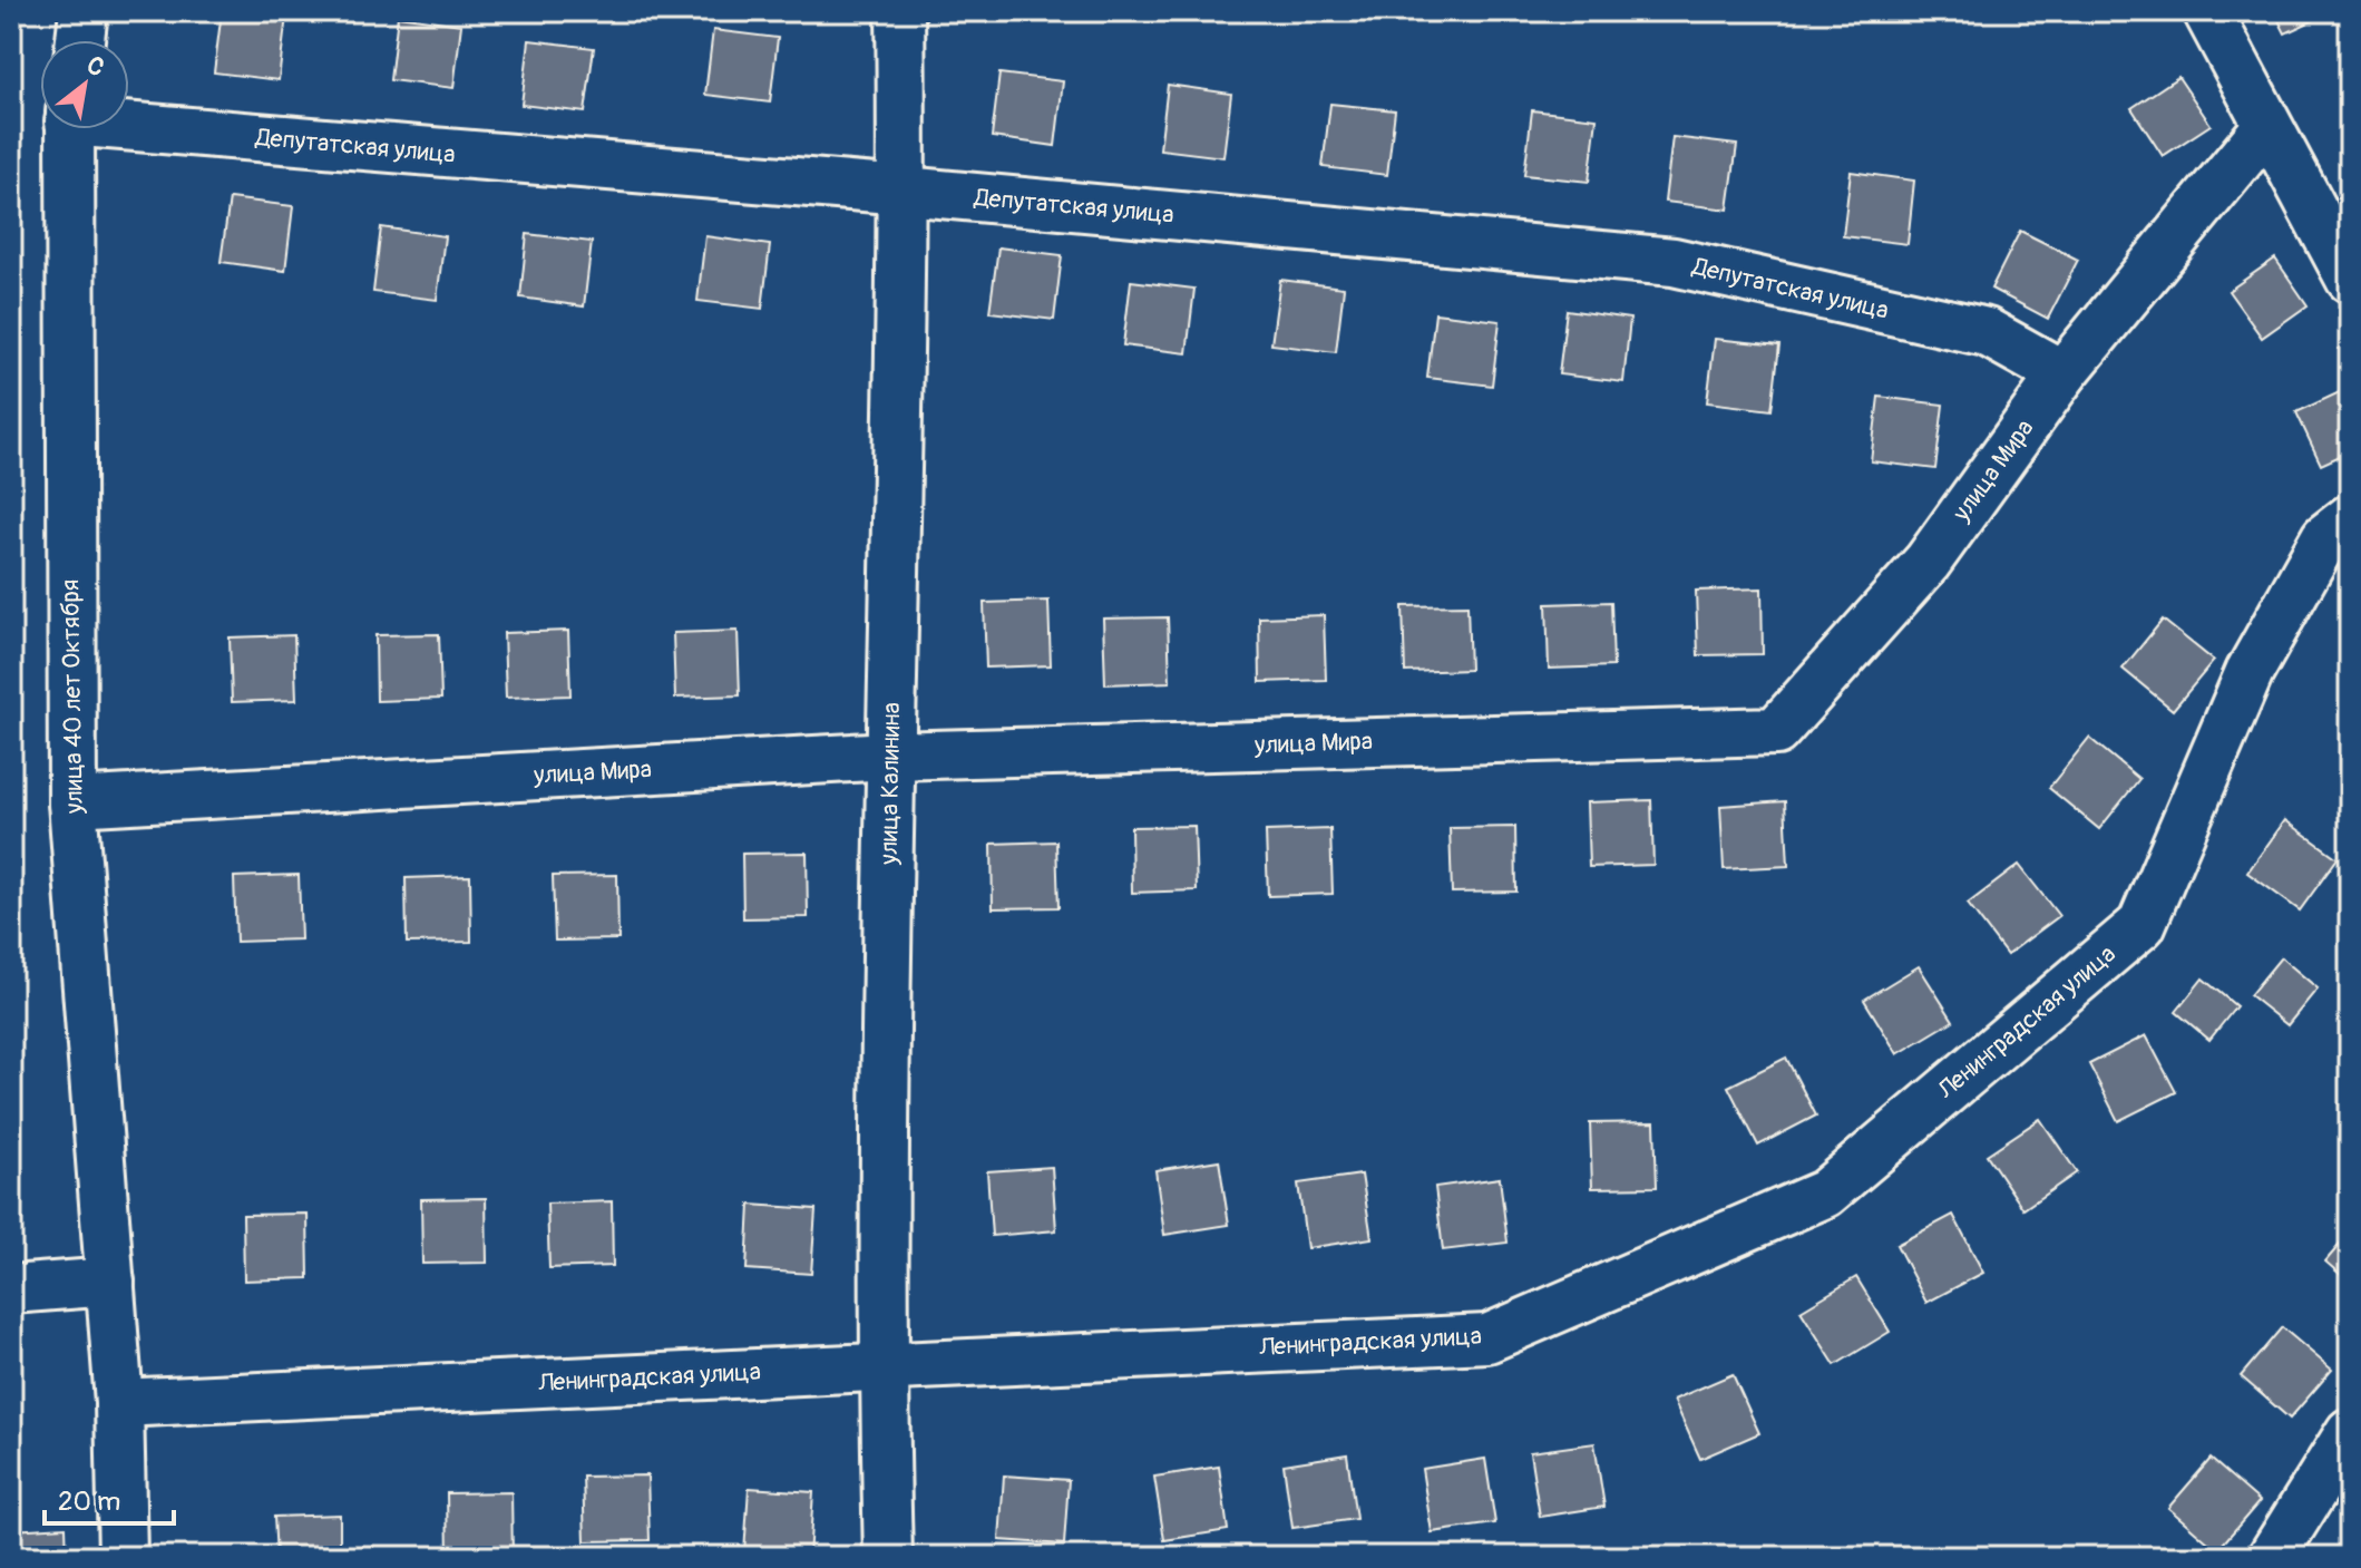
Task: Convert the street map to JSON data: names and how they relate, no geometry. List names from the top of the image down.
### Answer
{
  "streets": {
    "street": [
      "Депутатская улица",
      "улица Мира",
      "улица 40 лет Октября",
      "улица Калинина",
      "Ленинградская улица"
    ]
  },
  "crossings": [
    ["Депутатская улица", "улица Мира"],
    ["Депутатская улица", "улица Калинина"],
    ["улица Мира", "улица 40 лет Октября"],
    ["улица Мира", "улица Калинина"],
    ["улица 40 лет Октября", "Ленинградская улица"],
    ["улица Калинина", "Ленинградская улица"]
  ],
  "scale_bar": "20 m",
  "north": "top right"
}
